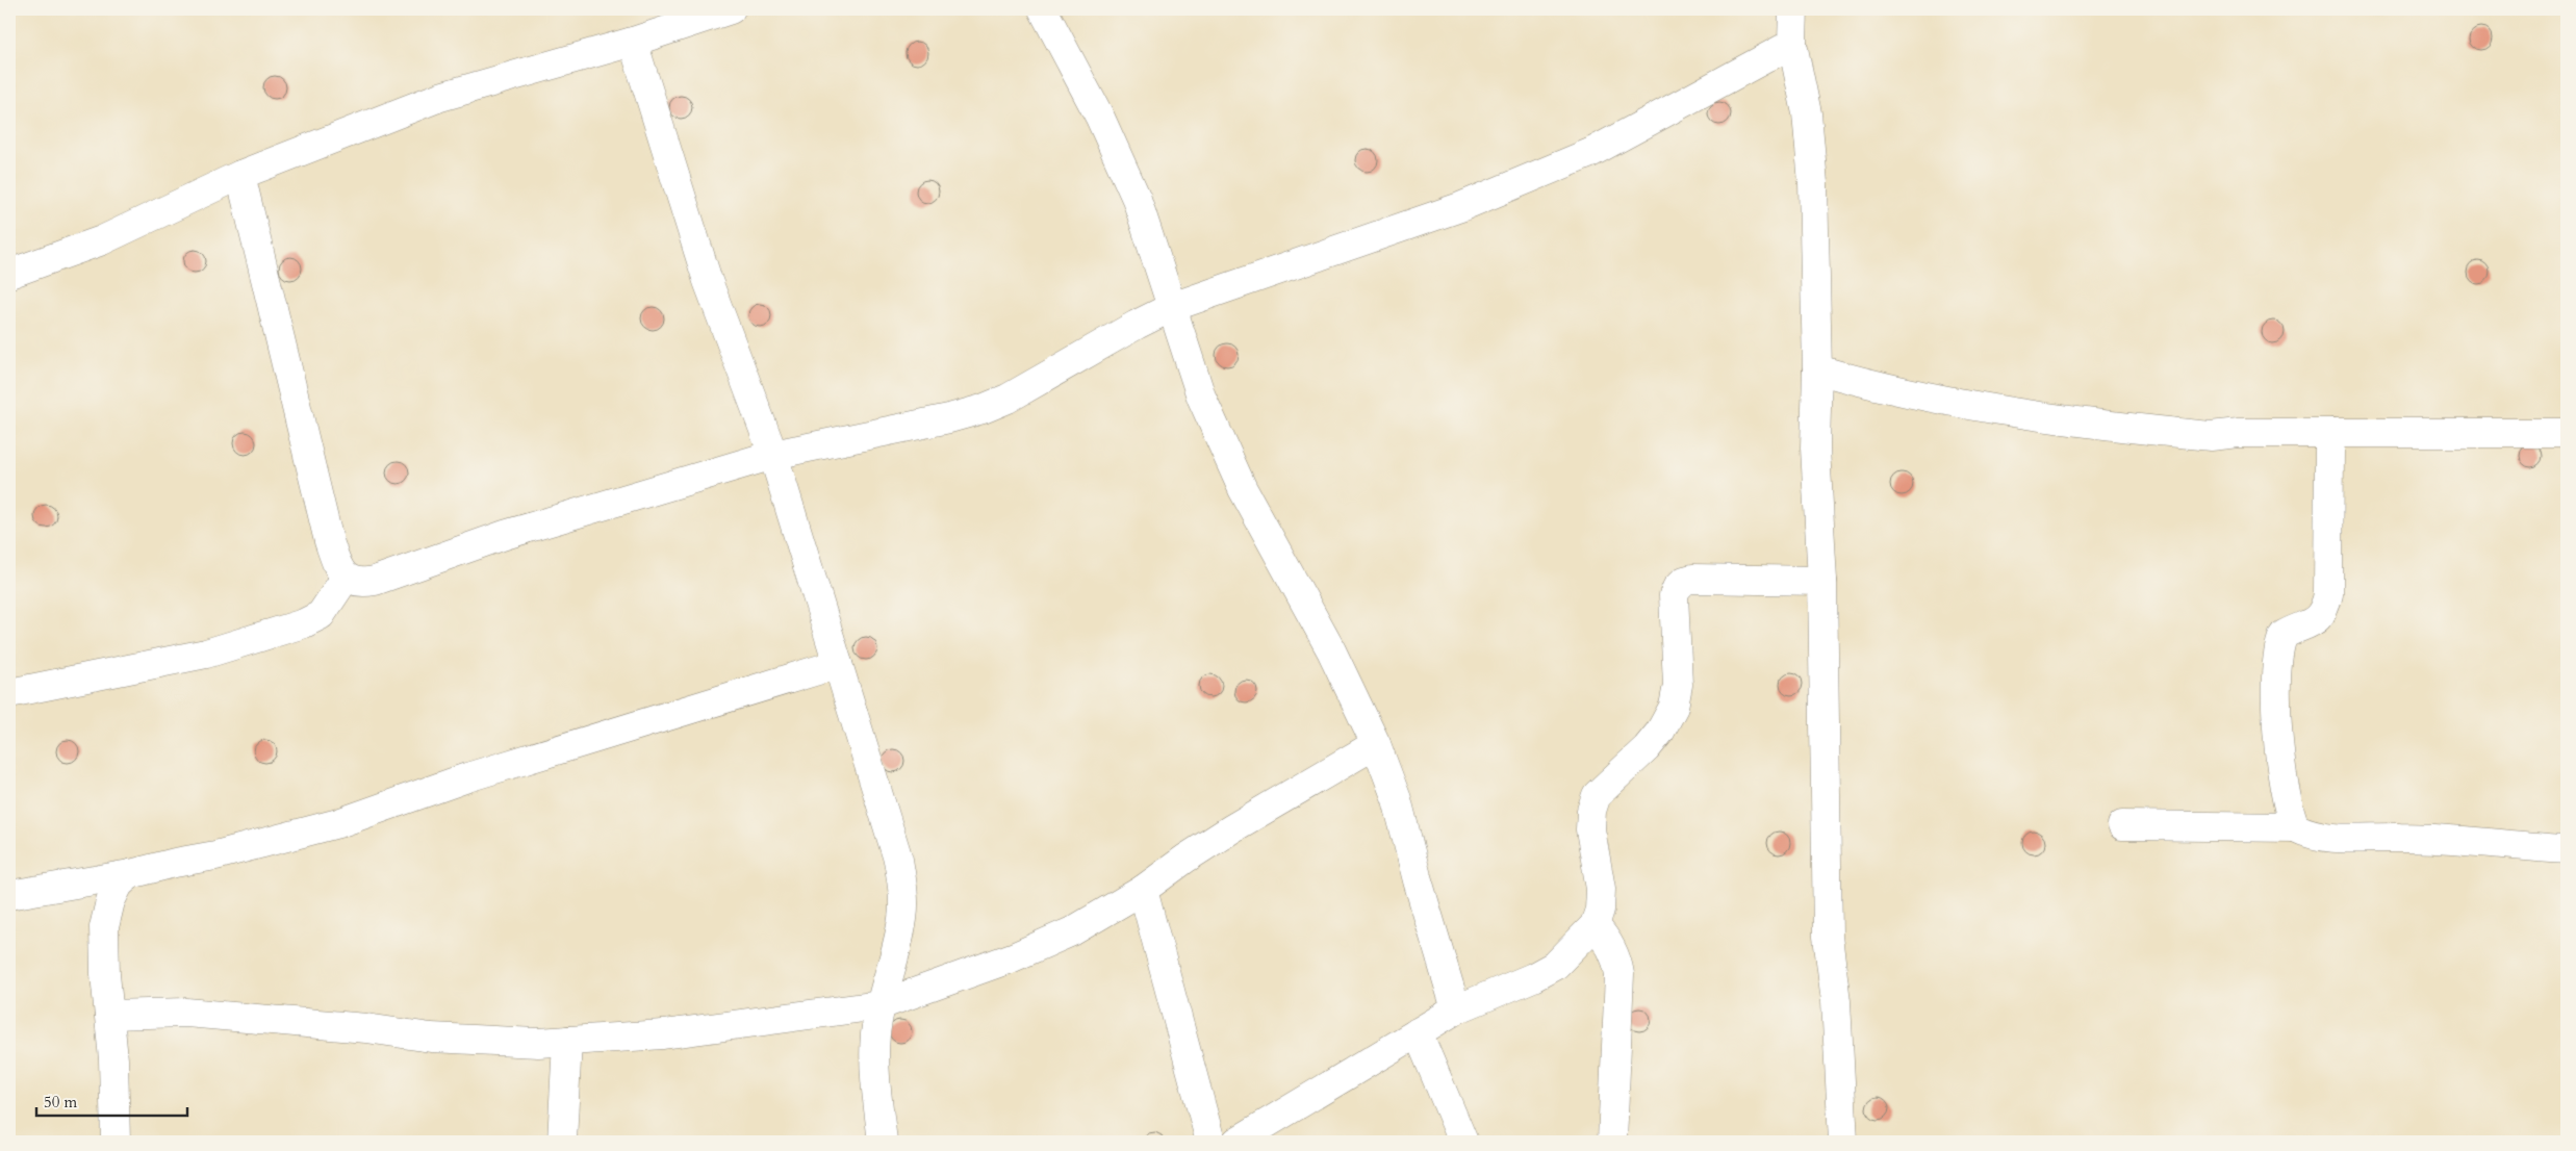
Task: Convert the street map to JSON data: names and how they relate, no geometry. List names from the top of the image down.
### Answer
{
  "scale_bar": "50 m"
}
